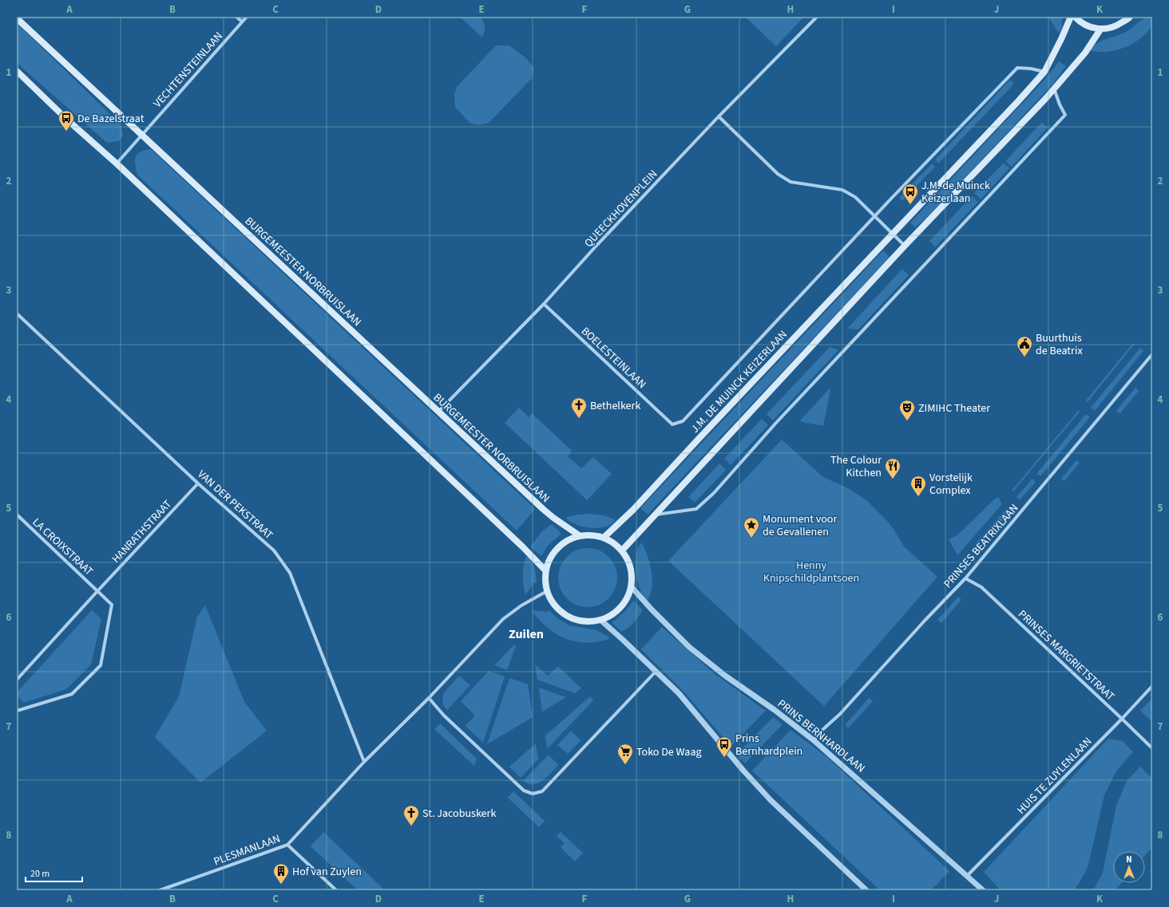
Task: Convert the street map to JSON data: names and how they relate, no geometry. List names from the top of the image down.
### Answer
{
  "streets": {
    "main road": ["BURGEMEESTER NORBRUISLAAN", "J.M. DE MUINCK KEIZERLAAN"],
    "street": [
      "VECHTENSTEINLAAN",
      "QUEECKHOVENPLEIN",
      "BOELESTEINLAAN",
      "VAN DER PEKSTRAAT",
      "HANRATHSTRAAT",
      "PRINSES BEATRIXLAAN",
      "LA CROIXSTRAAT",
      "PRINSES MARGRIETSTRAAT",
      "PRINS BERNHARDLAAN",
      "HUIS TE ZUYLENLAAN",
      "PLESMANLAAN"
    ]
  },
  "crossings": [
    ["VECHTENSTEINLAAN", "BURGEMEESTER NORBRUISLAAN"],
    ["QUEECKHOVENPLEIN", "BURGEMEESTER NORBRUISLAAN"],
    ["QUEECKHOVENPLEIN", "BOELESTEINLAAN"],
    ["BURGEMEESTER NORBRUISLAAN", "J.M. DE MUINCK KEIZERLAAN"],
    ["BURGEMEESTER NORBRUISLAAN", "PRINS BERNHARDLAAN"],
    ["BOELESTEINLAAN", "J.M. DE MUINCK KEIZERLAAN"],
    ["J.M. DE MUINCK KEIZERLAAN", "PRINS BERNHARDLAAN"],
    ["VAN DER PEKSTRAAT", "HANRATHSTRAAT"],
    ["VAN DER PEKSTRAAT", "PLESMANLAAN"],
    ["HANRATHSTRAAT", "LA CROIXSTRAAT"],
    ["PRINSES BEATRIXLAAN", "PRINSES MARGRIETSTRAAT"],
    ["PRINSES BEATRIXLAAN", "PRINS BERNHARDLAAN"],
    ["PRINSES MARGRIETSTRAAT", "HUIS TE ZUYLENLAAN"],
    ["PRINS BERNHARDLAAN", "HUIS TE ZUYLENLAAN"]
  ],
  "districts": ["Zuilen"],
  "parks": ["Henny Knipschildplantsoen"],
  "places": {
    "bus stop": ["De Bazelstraat", "J.M. de Muinck Keizerlaan", "Prins Bernhardplein"],
    "public building": ["Buurthuis de Beatrix"],
    "church": ["Bethelkerk", "St. Jacobuskerk"],
    "theatre": ["ZIMIHC Theater"],
    "restaurant": ["The Colour Kitchen"],
    "building": ["Vorstelijk Complex", "Hof van Zuylen"],
    "place": ["Monument voor de Gevallenen"],
    "supermarket": ["Toko De Waag"]
  },
  "scale_bar": "20 m",
  "north": "top",
  "grid": {
    "columns": [
      "A",
      "B",
      "C",
      "D",
      "E",
      "F",
      "G",
      "H",
      "I",
      "J",
      "K"
    ],
    "rows": [
      "1",
      "2",
      "3",
      "4",
      "5",
      "6",
      "7",
      "8"
    ]
  }
}
